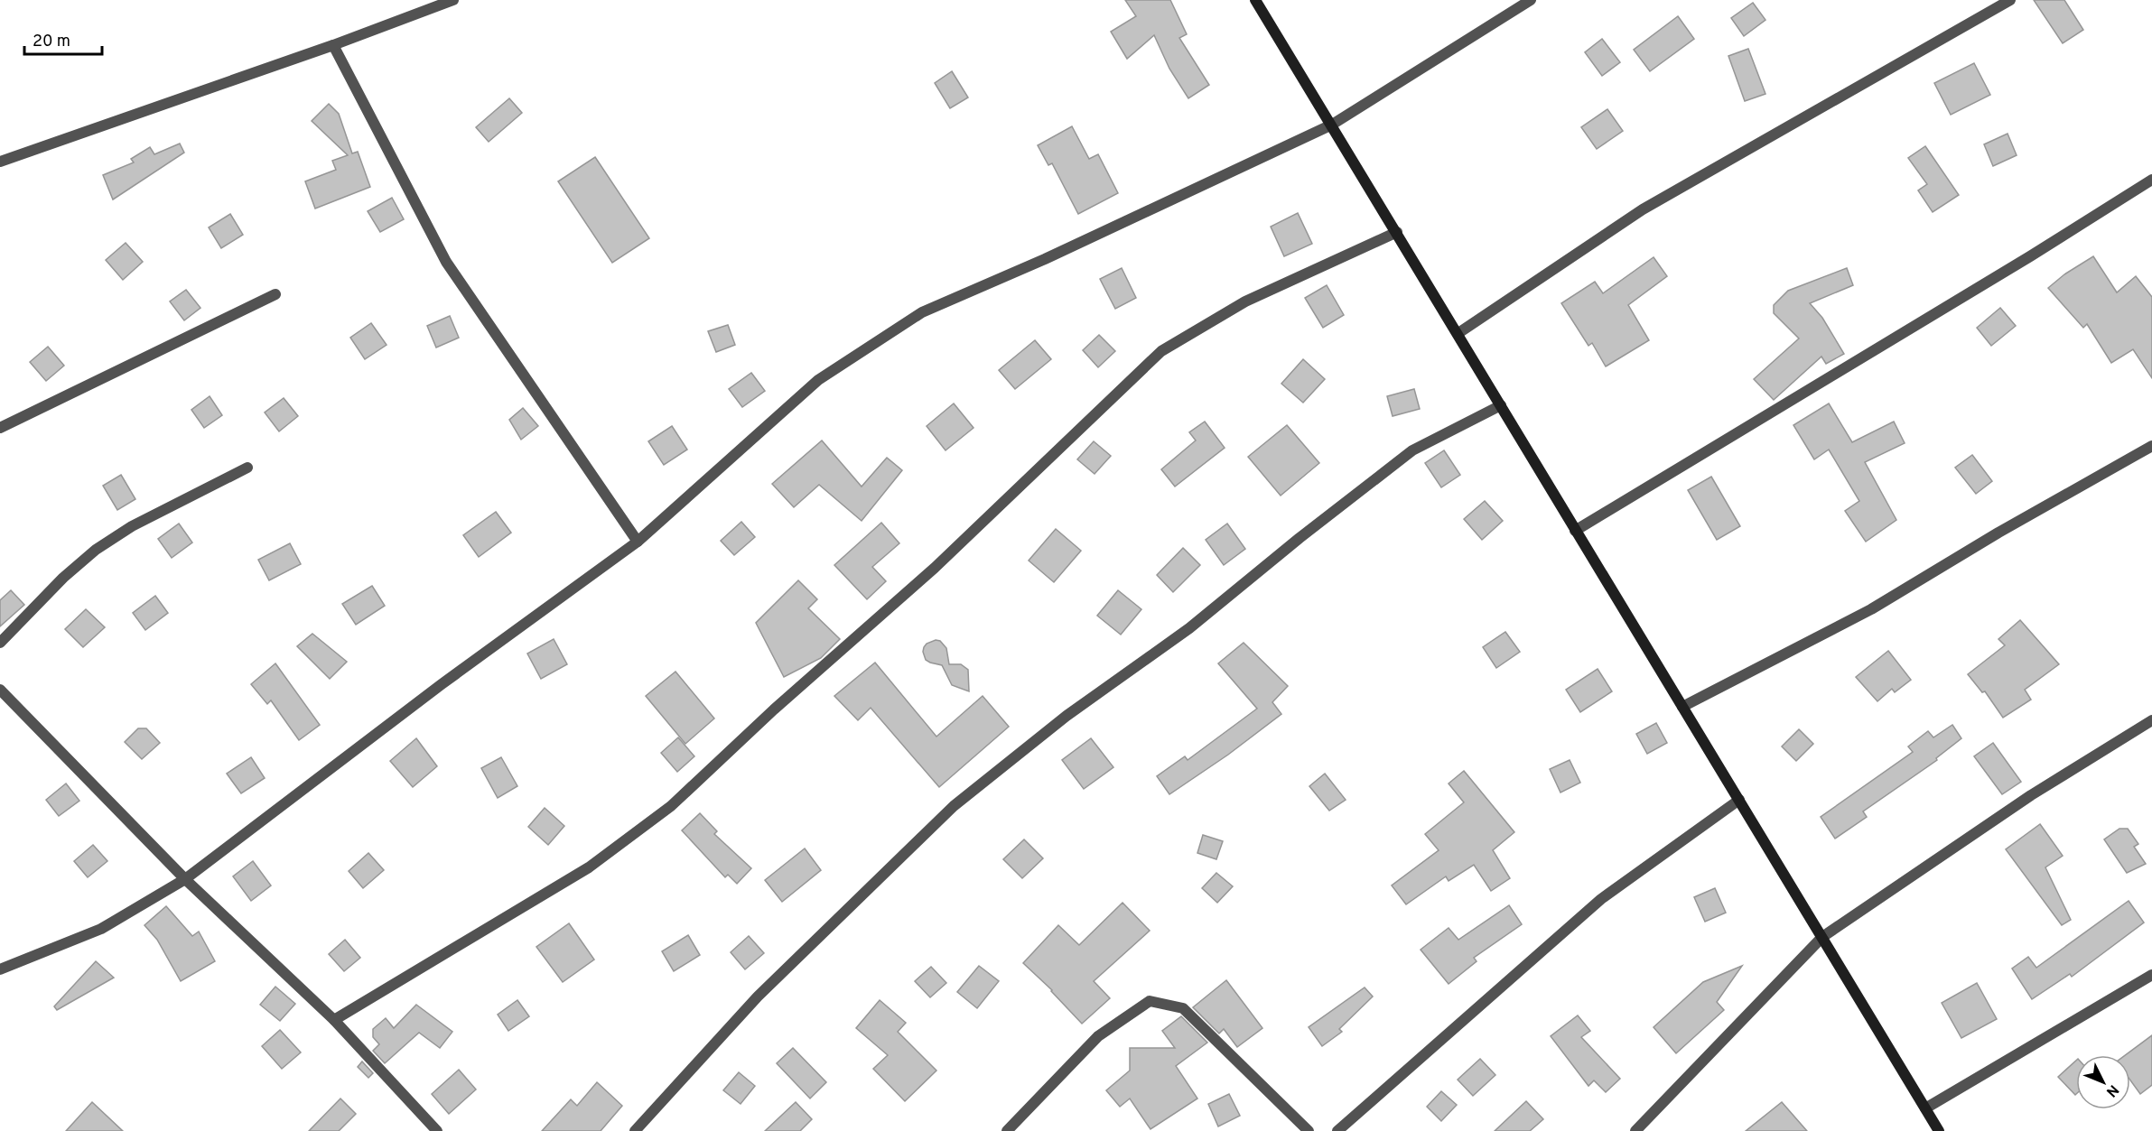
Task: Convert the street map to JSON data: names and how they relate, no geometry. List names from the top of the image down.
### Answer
{
  "scale_bar": "20 m",
  "north": "bottom right"
}
